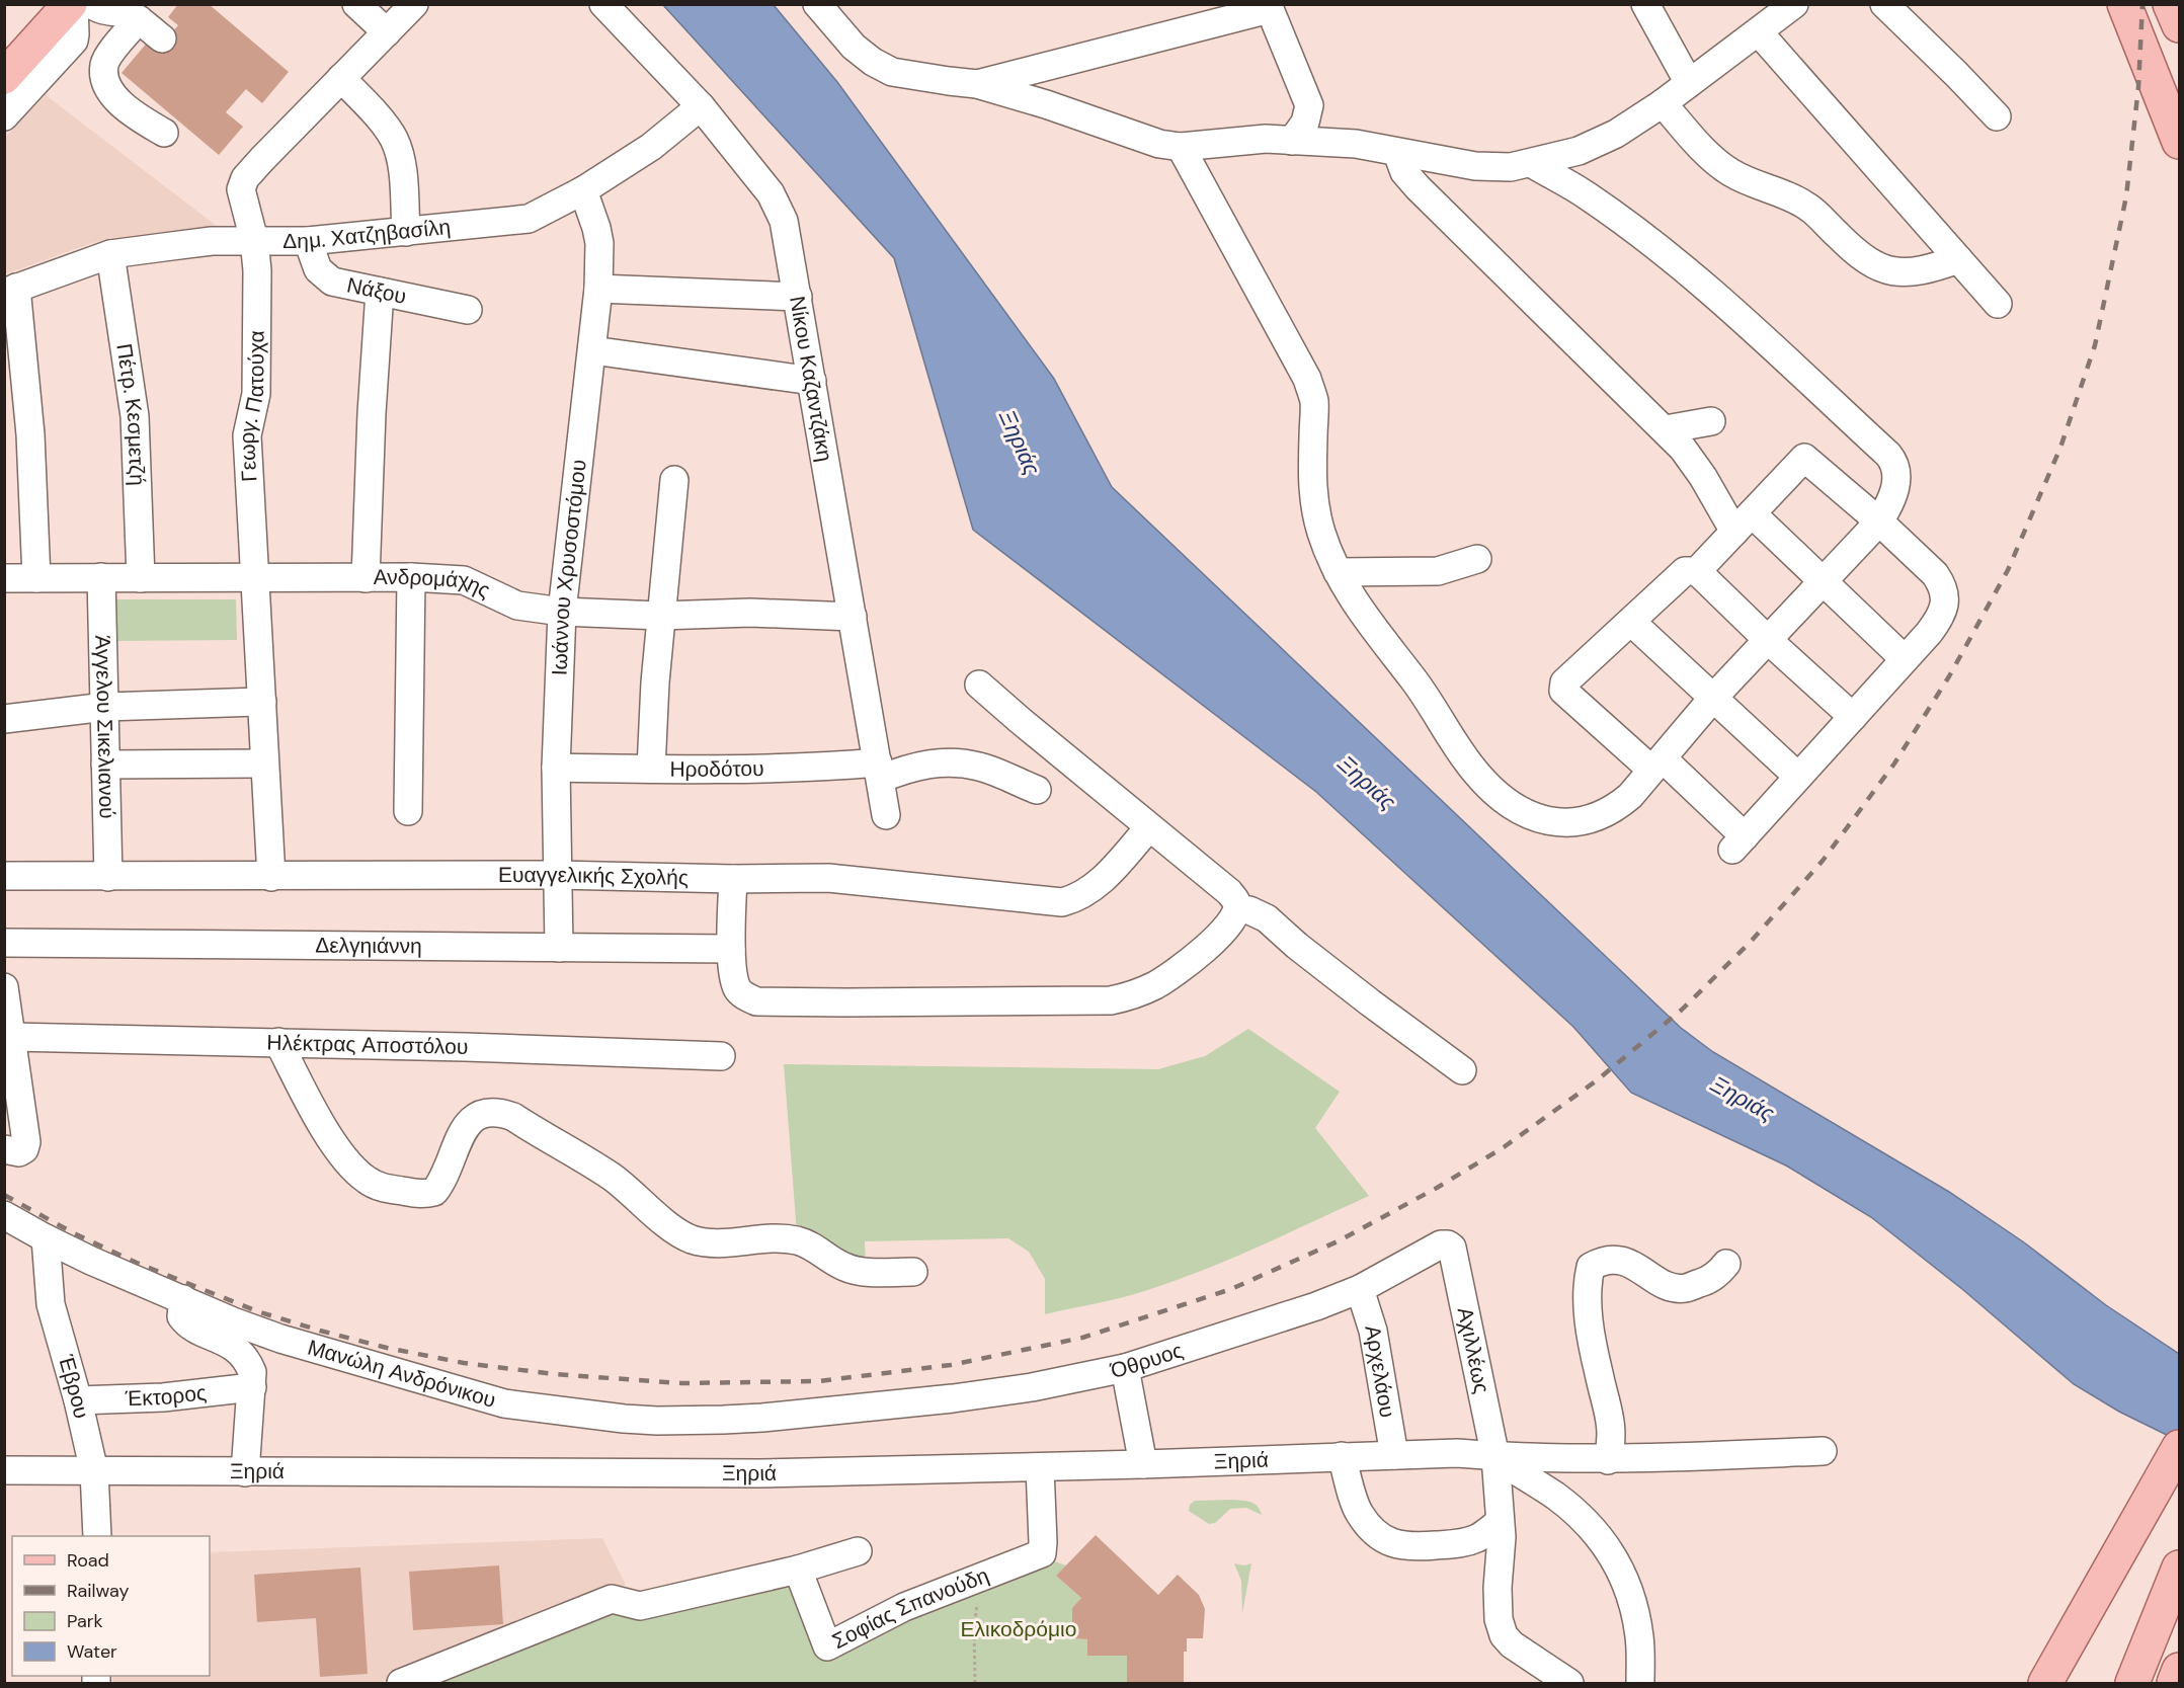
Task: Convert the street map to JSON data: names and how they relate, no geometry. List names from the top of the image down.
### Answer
{
  "streets": {
    "street": [
      "Δημ. Χατζηβασίλη",
      "Νάξου",
      "Νίκου Καζαντζάκη",
      "Γεωργ. Πατούχα",
      "Πέτρ. Κεσμετζή",
      "Ιωάννου Χρυσοστόμου",
      "Ανδρομάχης",
      "Άγγελου Σικελιανού",
      "Ηροδότου",
      "Ευαγγελικής Σχολής",
      "Δελγηιάννη",
      "Ηλέκτρας Αποστόλου",
      "Αχιλλέως",
      "Όθρυος",
      "Αρχελάου",
      "Μανώλη Ανδρόνικου",
      "Έβρου",
      "Έκτορος",
      "Ξηριά",
      "Σοφίας Σπανούδη"
    ]
  },
  "crossings": [
    ["Δημ. Χατζηβασίλη", "Νάξου"],
    ["Δημ. Χατζηβασίλη", "Νίκου Καζαντζάκη"],
    ["Δημ. Χατζηβασίλη", "Γεωργ. Πατούχα"],
    ["Δημ. Χατζηβασίλη", "Πέτρ. Κεσμετζή"],
    ["Δημ. Χατζηβασίλη", "Ιωάννου Χρυσοστόμου"],
    ["Νίκου Καζαντζάκη", "Ανδρομάχης"],
    ["Νίκου Καζαντζάκη", "Ηροδότου"],
    ["Γεωργ. Πατούχα", "Ανδρομάχης"],
    ["Γεωργ. Πατούχα", "Ευαγγελικής Σχολής"],
    ["Πέτρ. Κεσμετζή", "Ανδρομάχης"],
    ["Ιωάννου Χρυσοστόμου", "Ανδρομάχης"],
    ["Ιωάννου Χρυσοστόμου", "Ηροδότου"],
    ["Ιωάννου Χρυσοστόμου", "Ευαγγελικής Σχολής"],
    ["Ιωάννου Χρυσοστόμου", "Δελγηιάννη"],
    ["Ανδρομάχης", "Άγγελου Σικελιανού"],
    ["Άγγελου Σικελιανού", "Ευαγγελικής Σχολής"],
    ["Αχιλλέως", "Όθρυος"],
    ["Αχιλλέως", "Ξηριά"],
    ["Όθρυος", "Αρχελάου"],
    ["Όθρυος", "Μανώλη Ανδρόνικου"],
    ["Αρχελάου", "Ξηριά"],
    ["Μανώλη Ανδρόνικου", "Έβρου"],
    ["Έβρου", "Έκτορος"],
    ["Έβρου", "Ξηριά"],
    ["Ξηριά", "Σοφίας Σπανούδη"]
  ],
  "water": ["Ξηριάς"],
  "parks": ["Ελικοδρόμιο"],
  "legend": [
    "Road",
    "Railway",
    "Park",
    "Water"
  ]
}
